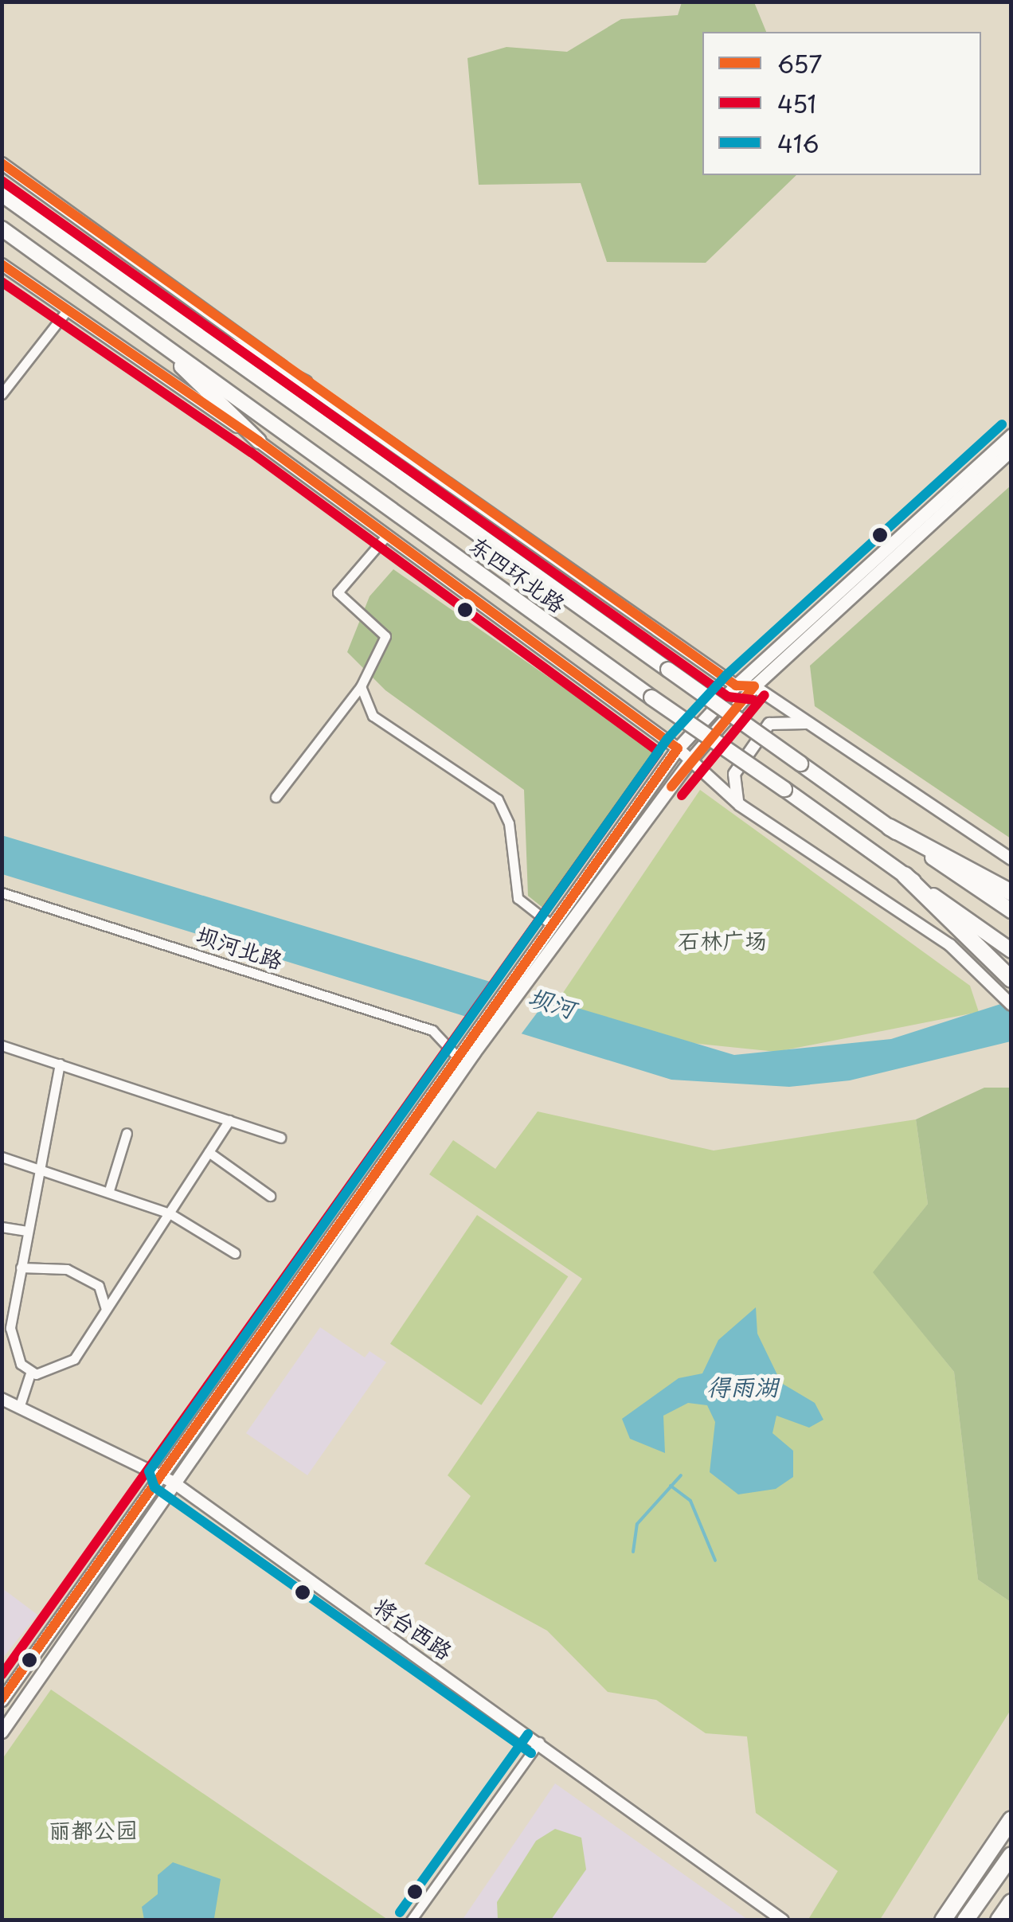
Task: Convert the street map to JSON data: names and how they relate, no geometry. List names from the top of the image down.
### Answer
{
  "streets": {
    "highway": ["东四环北路"],
    "street": ["坝河北路", "将台西路"]
  },
  "water": ["坝河", "得雨湖"],
  "parks": ["石林广场", "丽都公园"],
  "lines": ["transit line 657", "transit line 451", "transit line 416"],
  "legend": ["657", "451", "416"]
}
